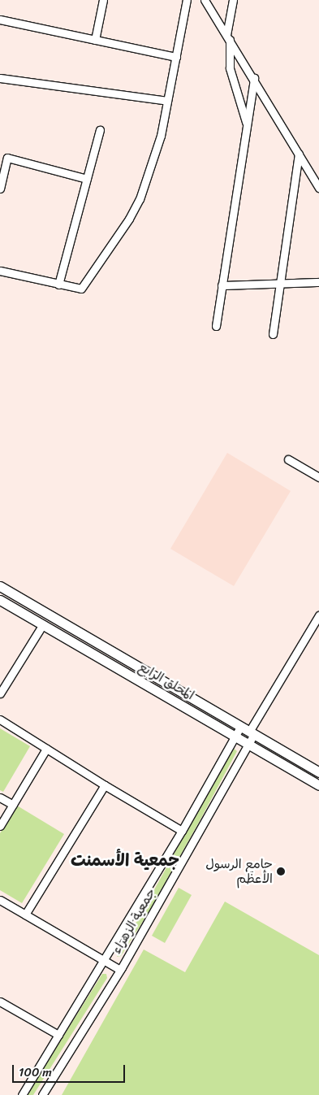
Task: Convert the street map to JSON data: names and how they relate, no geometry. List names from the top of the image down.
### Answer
{
  "streets": {
    "main road": ["المحلق الرابع"],
    "street": ["جمعية الزهراء"]
  },
  "crossings": [
    ["المحلق الرابع", "جمعية الزهراء"]
  ],
  "districts": ["جمعية الأسمنت"],
  "places": ["جامع الرسول الأعظم"],
  "scale_bar": "100 m"
}
